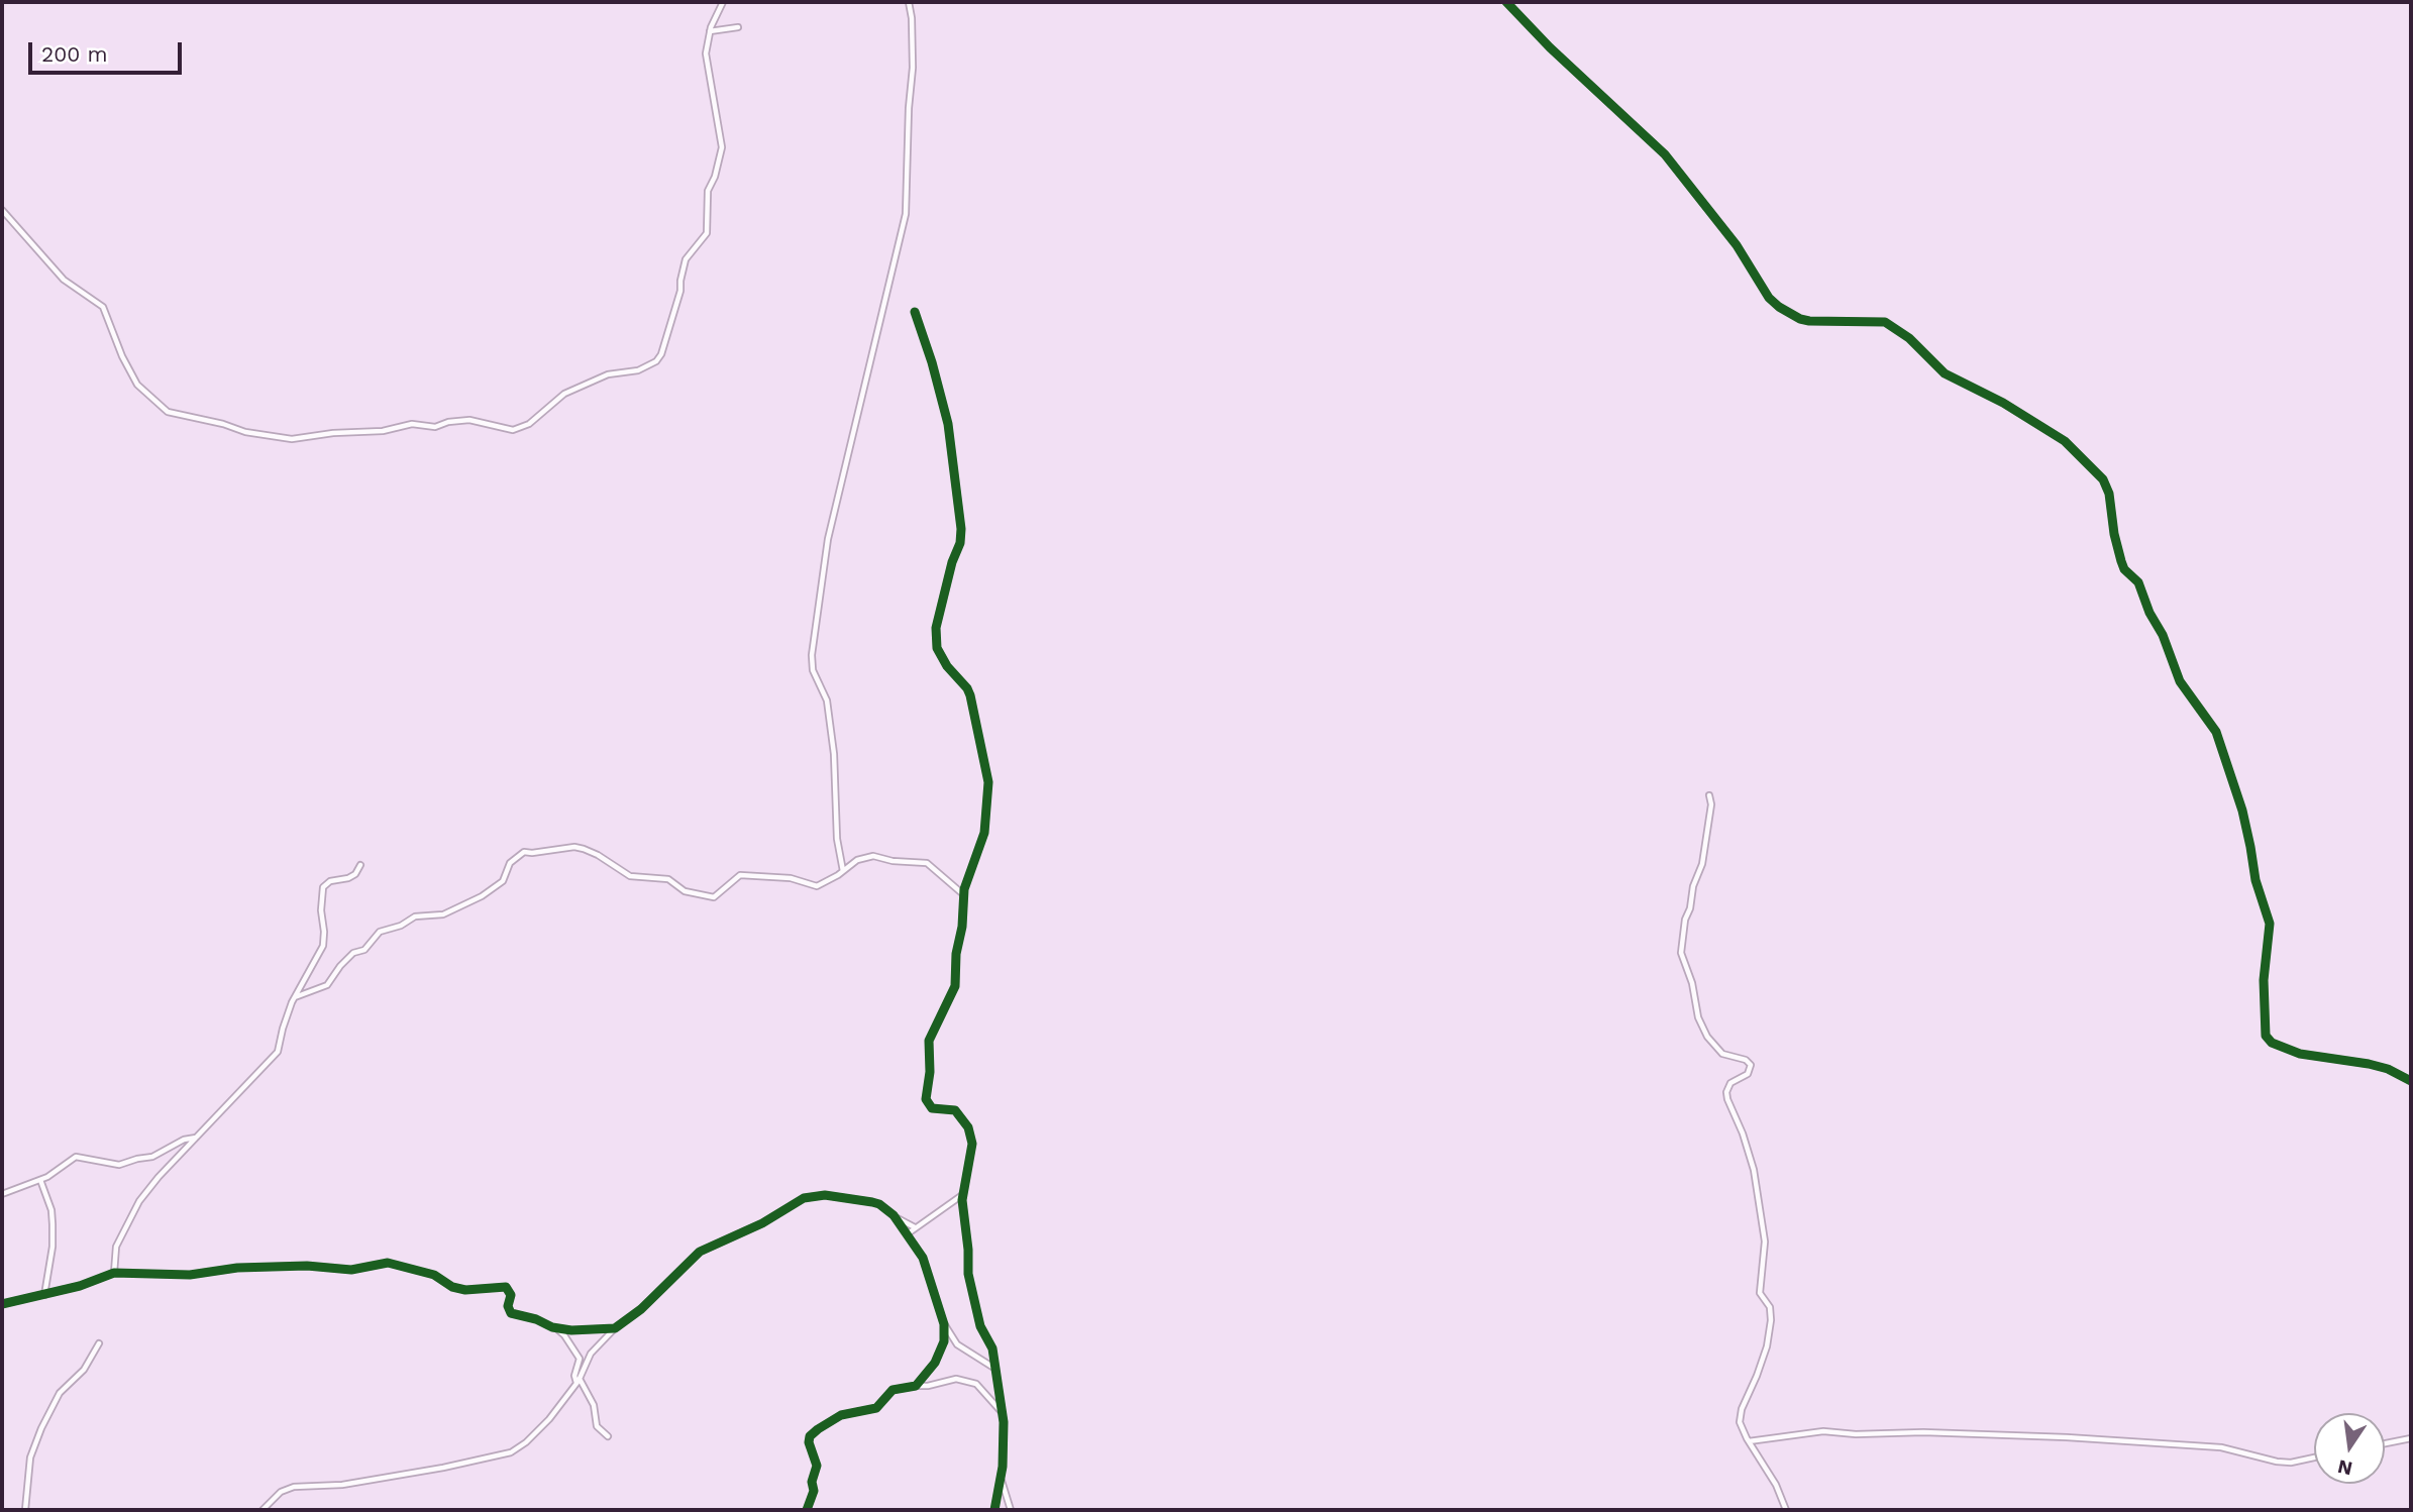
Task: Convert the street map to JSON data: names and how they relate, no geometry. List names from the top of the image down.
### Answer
{
  "scale_bar": "200 m",
  "north": "bottom"
}
